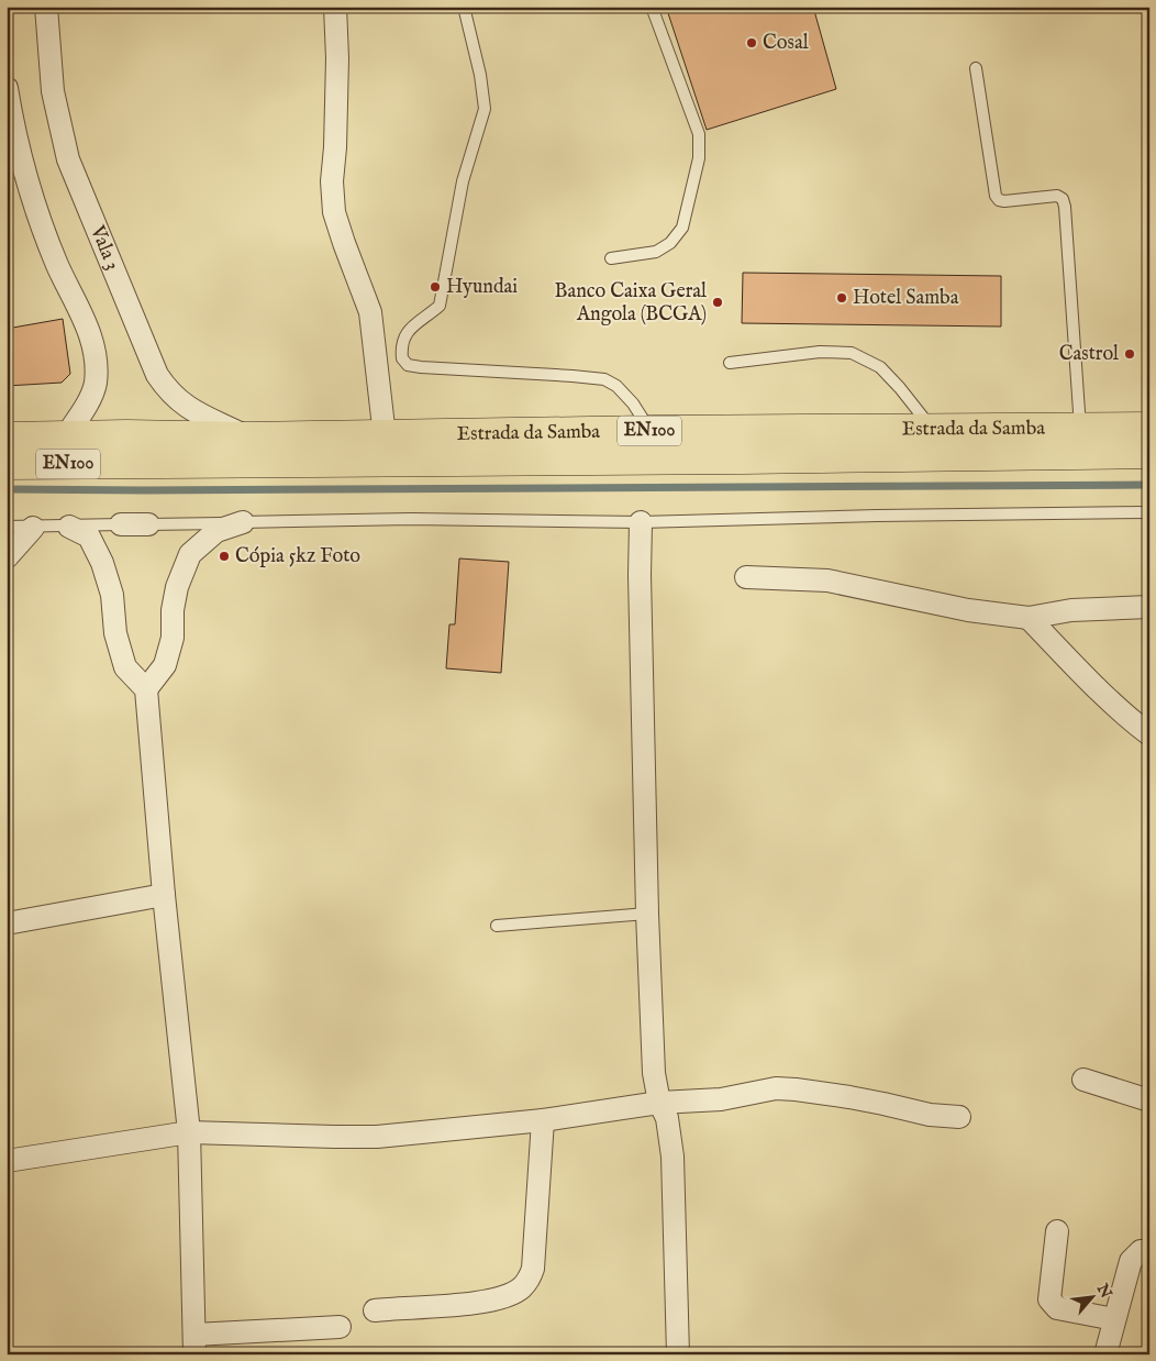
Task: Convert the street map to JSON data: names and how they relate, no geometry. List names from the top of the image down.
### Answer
{
  "streets": {
    "main road": ["Estrada da Samba", "EN100"],
    "street": ["Vala 3"]
  },
  "crossings": [
    ["Vala 3", "Estrada da Samba"]
  ],
  "places": [
    "Cosal",
    "Hyundai",
    "Hotel Samba",
    "Banco Caixa Geral Angola (BCGA)",
    "Castrol",
    "Cópia 5kz Foto"
  ],
  "north": "top right"
}
